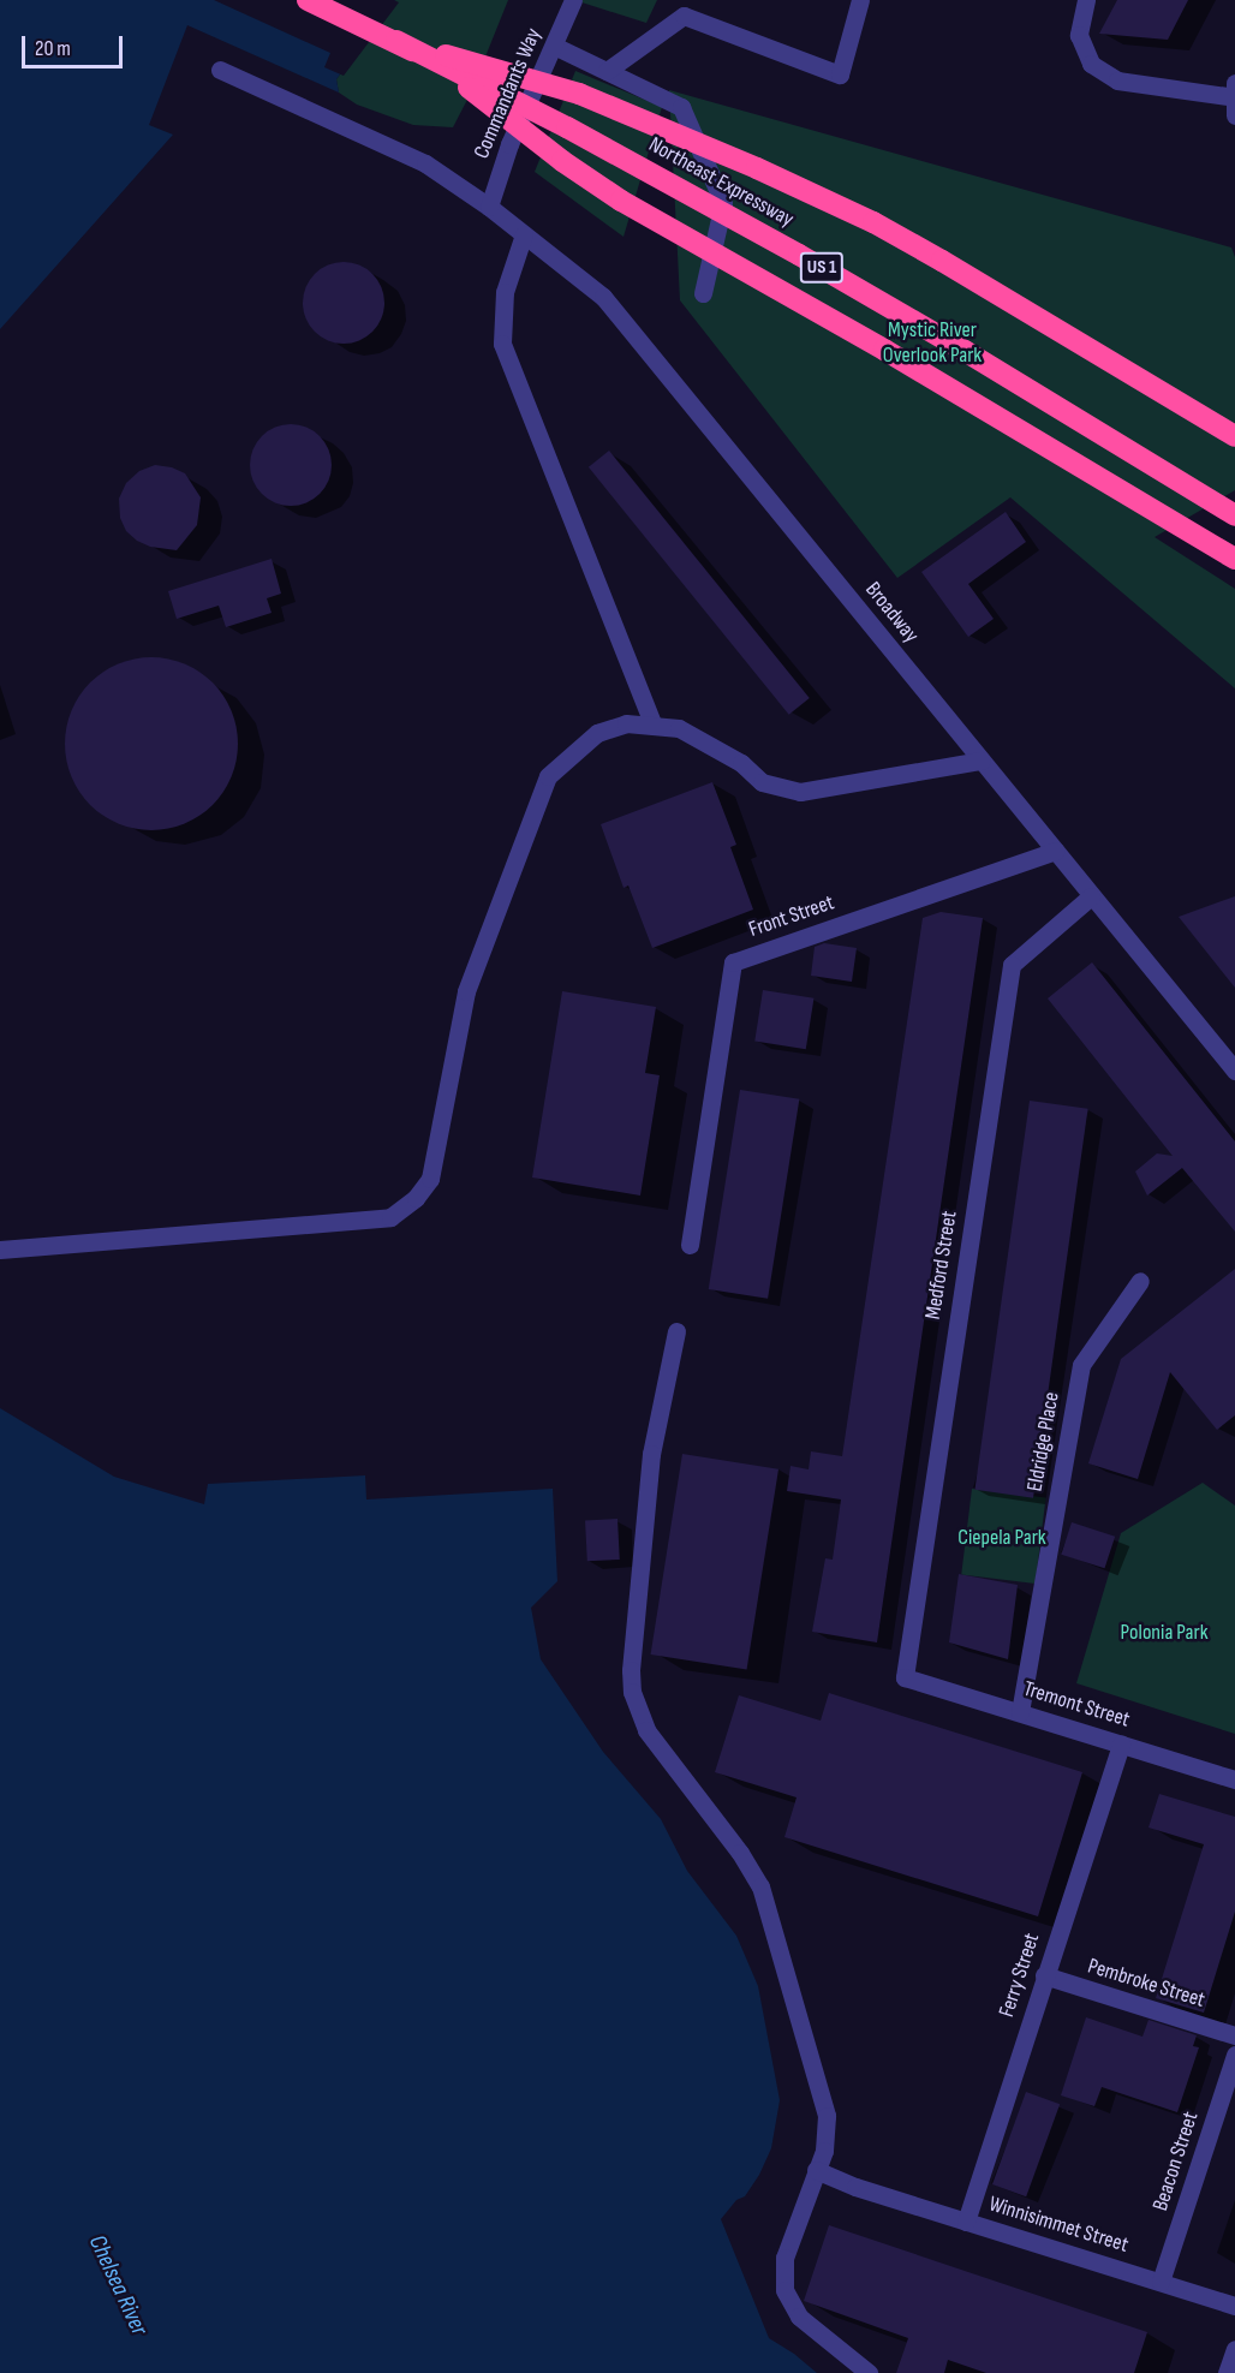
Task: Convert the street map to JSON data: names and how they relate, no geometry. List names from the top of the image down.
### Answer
{
  "streets": {
    "highway": ["Northeast Expressway", "US 1"],
    "street": [
      "Commandants Way",
      "Broadway",
      "Front Street",
      "Medford Street",
      "Eldridge Place",
      "Tremont Street",
      "Ferry Street",
      "Pembroke Street",
      "Beacon Street",
      "Winnisimmet Street"
    ]
  },
  "crossings": [
    ["Commandants Way", "Broadway"],
    ["Northeast Expressway", "US 1"],
    ["Broadway", "Front Street"],
    ["Broadway", "Medford Street"],
    ["Medford Street", "Tremont Street"],
    ["Eldridge Place", "Tremont Street"],
    ["Tremont Street", "Ferry Street"],
    ["Ferry Street", "Pembroke Street"],
    ["Ferry Street", "Winnisimmet Street"],
    ["Beacon Street", "Winnisimmet Street"]
  ],
  "water": ["Chelsea River"],
  "parks": ["Mystic River Overlook Park", "Ciepela Park", "Polonia Park"],
  "scale_bar": "20 m"
}
